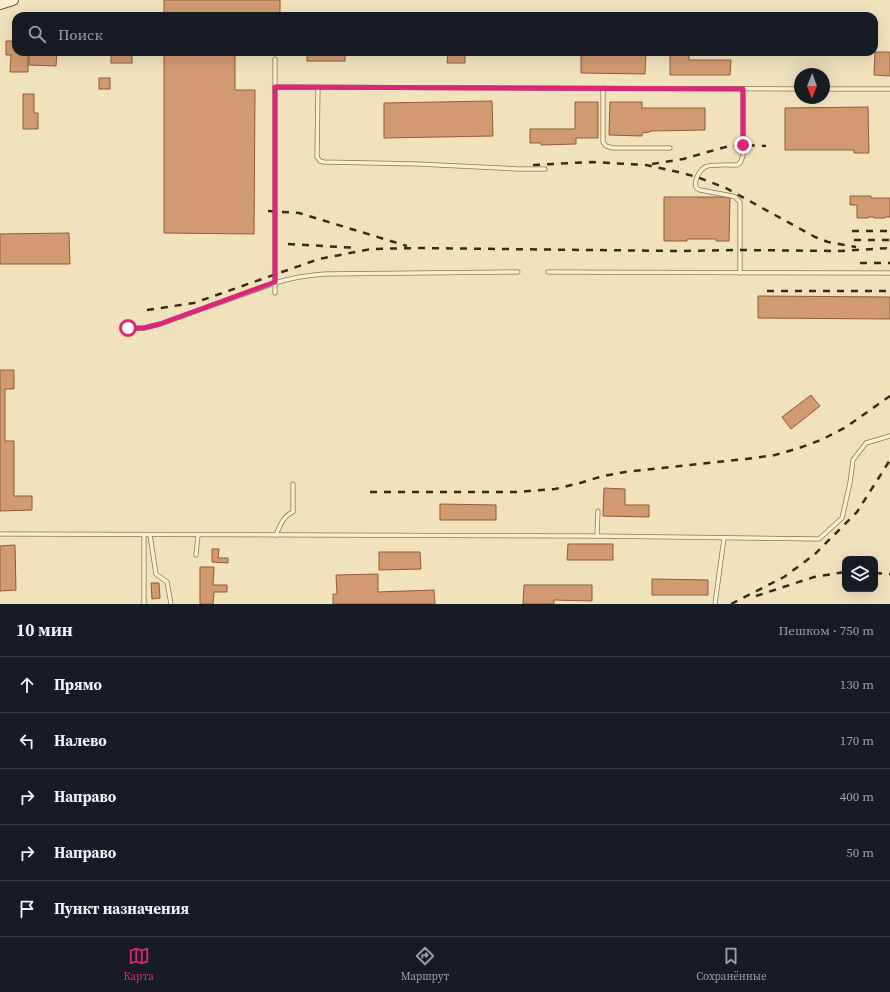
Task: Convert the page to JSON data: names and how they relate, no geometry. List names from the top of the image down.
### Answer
{
  "north": "bottom",
  "page": {
    "search": "Поиск",
    "heading": ["10 мин", "Пешком · 750 m"],
    "list": [
      ["Прямо", "130 m"],
      ["Налево", "170 m"],
      ["Направо", "400 m"],
      ["Направо", "50 m"],
      "Пункт назначения"
    ],
    "nav": ["Карта", "Маршрут", "Сохранённые"]
  }
}
